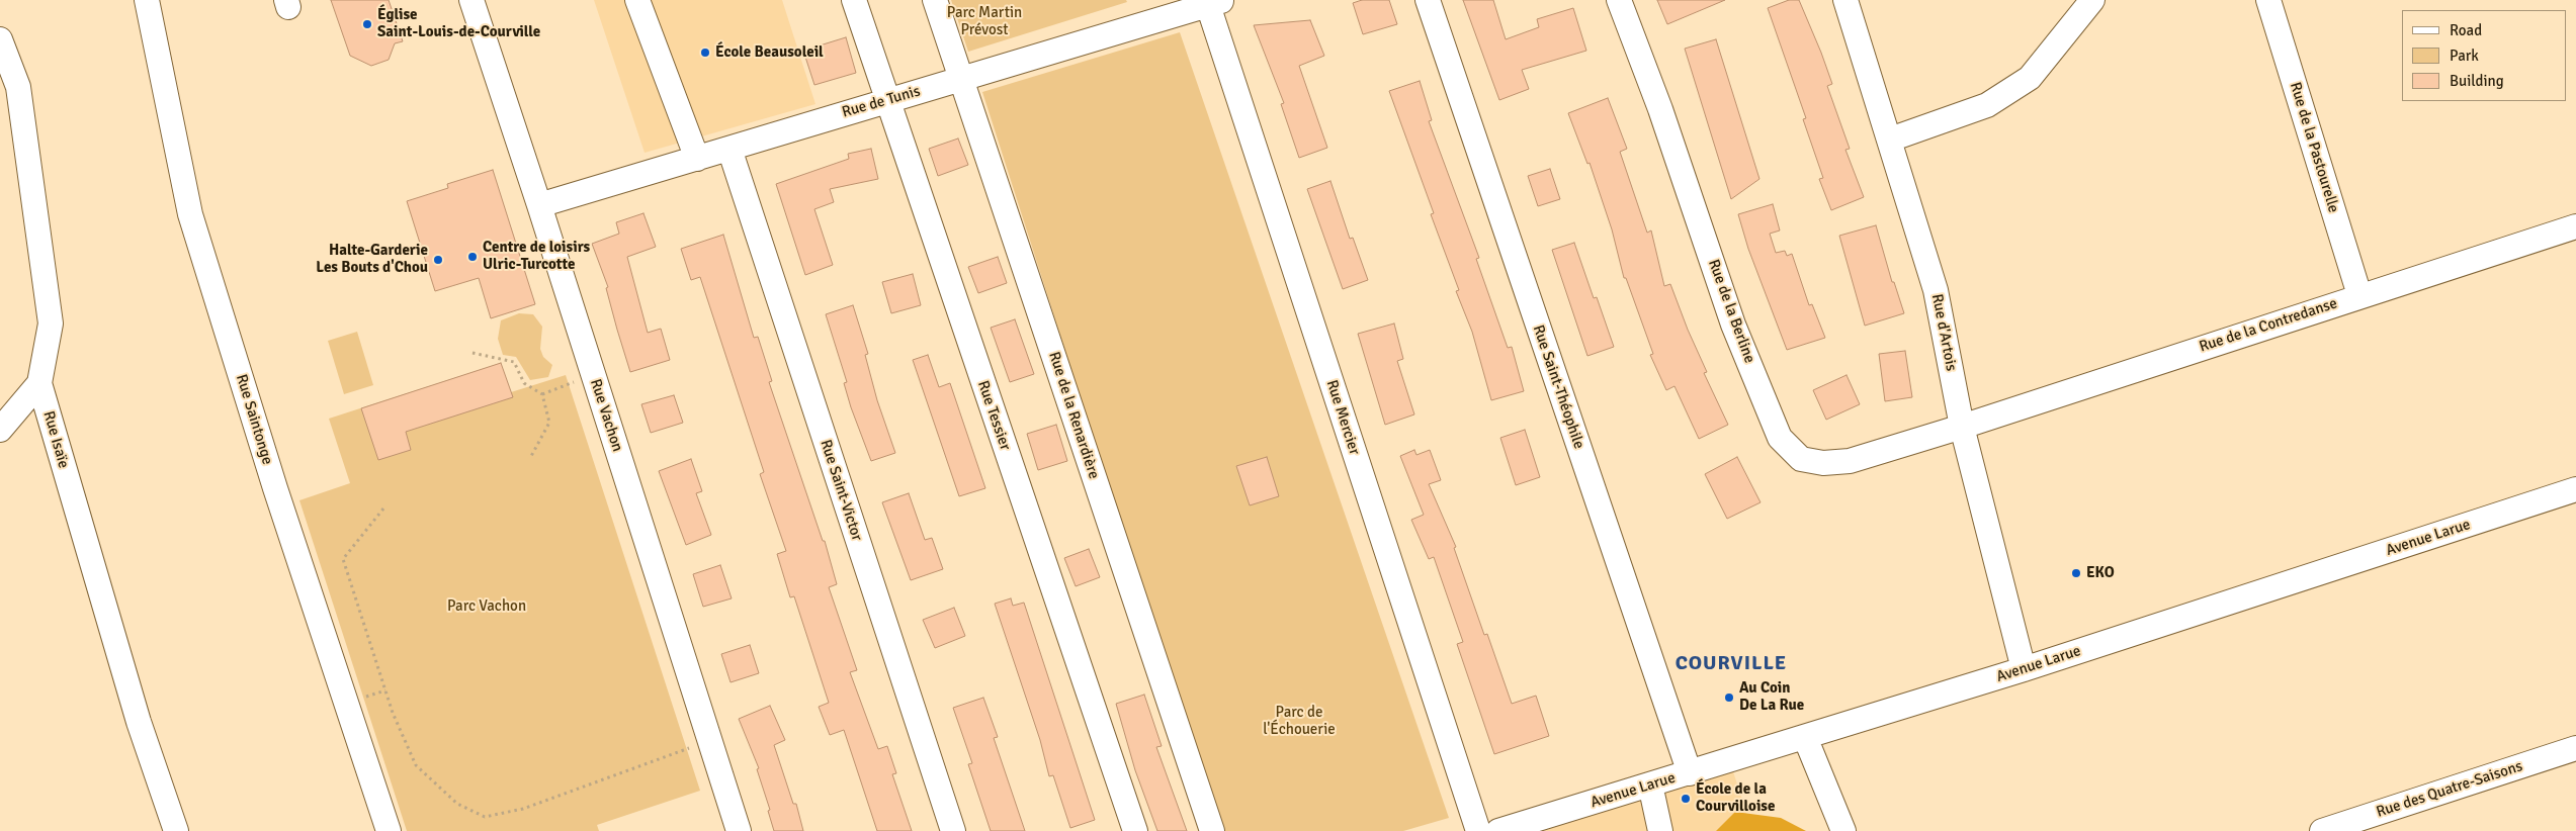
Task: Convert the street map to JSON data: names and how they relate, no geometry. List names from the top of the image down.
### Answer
{
  "streets": {
    "street": [
      "Rue de Tunis",
      "Rue de la Pastourelle",
      "Rue de la Berline",
      "Rue de la Contredanse",
      "Rue d'Artois",
      "Rue Saint-Théophile",
      "Rue Vachon",
      "Rue Tessier",
      "Rue de la Renardière",
      "Rue Mercier",
      "Rue Saintonge",
      "Rue Isaïe",
      "Rue Saint-Victor",
      "Avenue Larue",
      "Rue des Quatre-Saisons"
    ]
  },
  "crossings": [
    ["Rue de Tunis", "Rue Vachon"],
    ["Rue de Tunis", "Rue Tessier"],
    ["Rue de Tunis", "Rue de la Renardière"],
    ["Rue de Tunis", "Rue Mercier"],
    ["Rue de Tunis", "Rue Saint-Victor"],
    ["Rue de la Pastourelle", "Rue de la Contredanse"],
    ["Rue de la Berline", "Rue de la Contredanse"],
    ["Rue de la Berline", "Rue d'Artois"],
    ["Rue de la Contredanse", "Rue d'Artois"],
    ["Rue d'Artois", "Avenue Larue"],
    ["Rue Saint-Théophile", "Avenue Larue"]
  ],
  "districts": ["COURVILLE"],
  "parks": ["Parc Martin Prévost", "Parc Vachon", "Parc de l'Échouerie"],
  "places": [
    "Église Saint-Louis-de-Courville",
    "École Beausoleil",
    "Centre de loisirs Ulric-Turcotte",
    "Halte-Garderie Les Bouts d'Chou",
    "EKO",
    "Au Coin De La Rue",
    "École de la Courvilloise"
  ],
  "legend": ["Road", "Park", "Building"]
}
